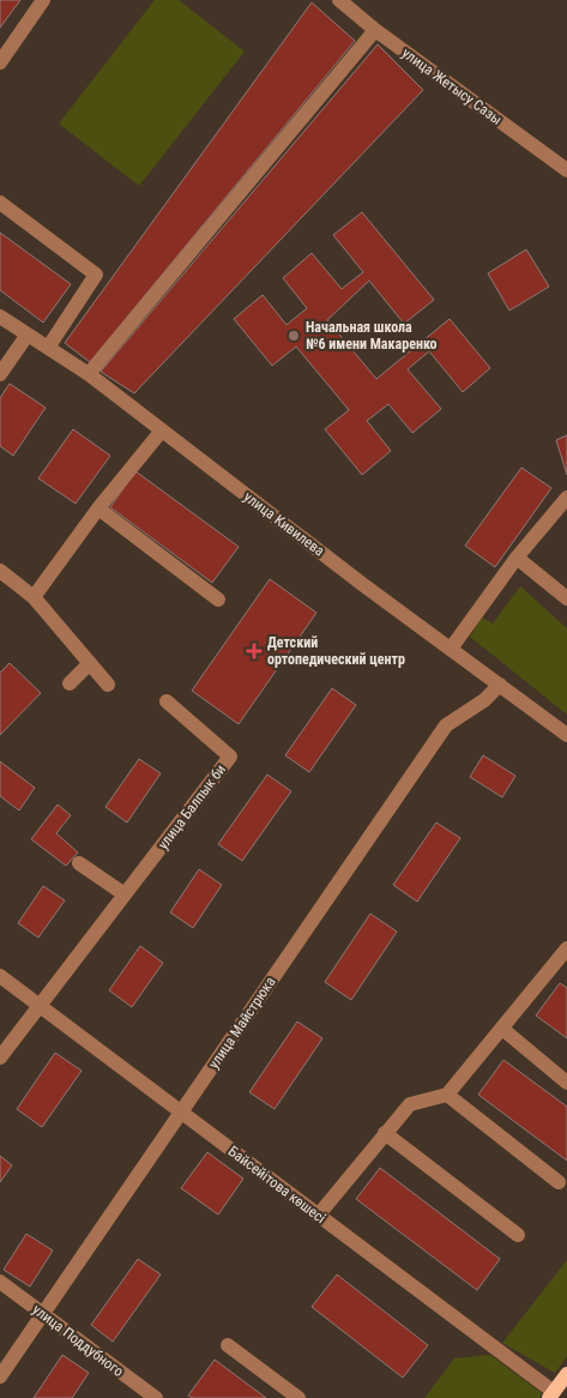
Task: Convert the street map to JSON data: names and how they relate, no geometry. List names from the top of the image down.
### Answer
{
  "streets": {
    "street": [
      "улица Жетысу Сазы",
      "улица Кивилева",
      "улица Балпык би",
      "улица Майстрюка",
      "Байсейітова көшесі",
      "улица Поддубного"
    ]
  },
  "crossings": [
    ["улица Кивилева", "улица Майстрюка"],
    ["улица Балпык би", "Байсейітова көшесі"],
    ["улица Майстрюка", "Байсейітова көшесі"],
    ["улица Майстрюка", "улица Поддубного"]
  ],
  "places": {
    "other": ["Начальная школа №6 имени Макаренко"],
    "health": ["Детский ортопедический центр"]
  }
}
